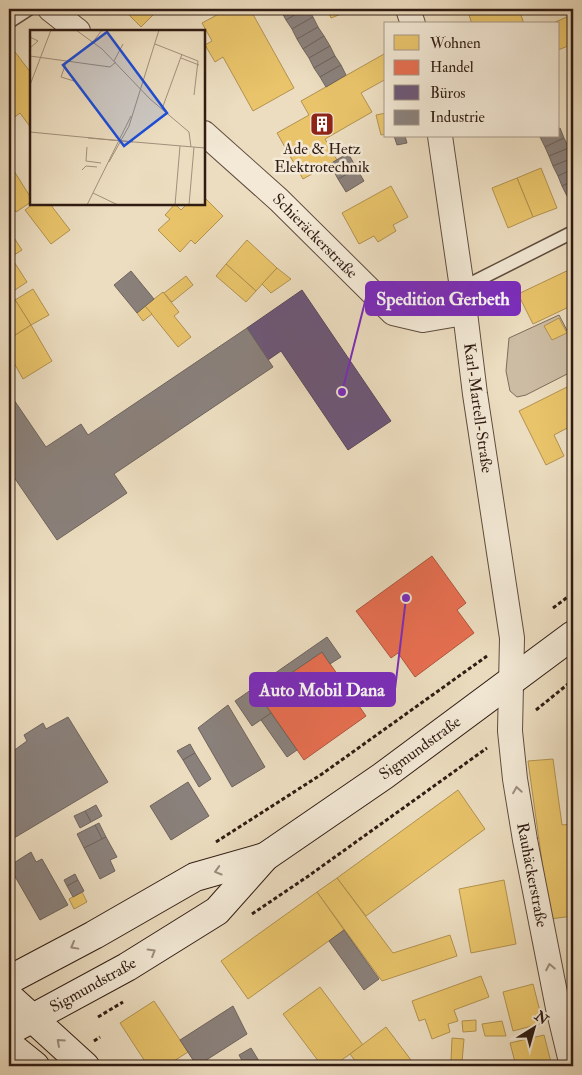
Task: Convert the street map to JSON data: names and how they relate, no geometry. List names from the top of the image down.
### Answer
{
  "streets": {
    "main road": ["Sigmundstraße"],
    "street": ["Schieräckerstraße", "Karl-Martell-Straße", "Rauhäckerstraße"]
  },
  "crossings": [
    ["Schieräckerstraße", "Karl-Martell-Straße"],
    ["Karl-Martell-Straße", "Sigmundstraße"],
    ["Karl-Martell-Straße", "Rauhäckerstraße"],
    ["Sigmundstraße", "Rauhäckerstraße"]
  ],
  "one_way": ["Rauhäckerstraße"],
  "places": {
    "building": ["Ade & Hetz Elektrotechnik"],
    "other": ["Spedition Gerbeth", "Auto Mobil Dana"]
  },
  "legend": [
    "Wohnen",
    "Handel",
    "Büros",
    "Industrie"
  ],
  "north": "top right"
}
